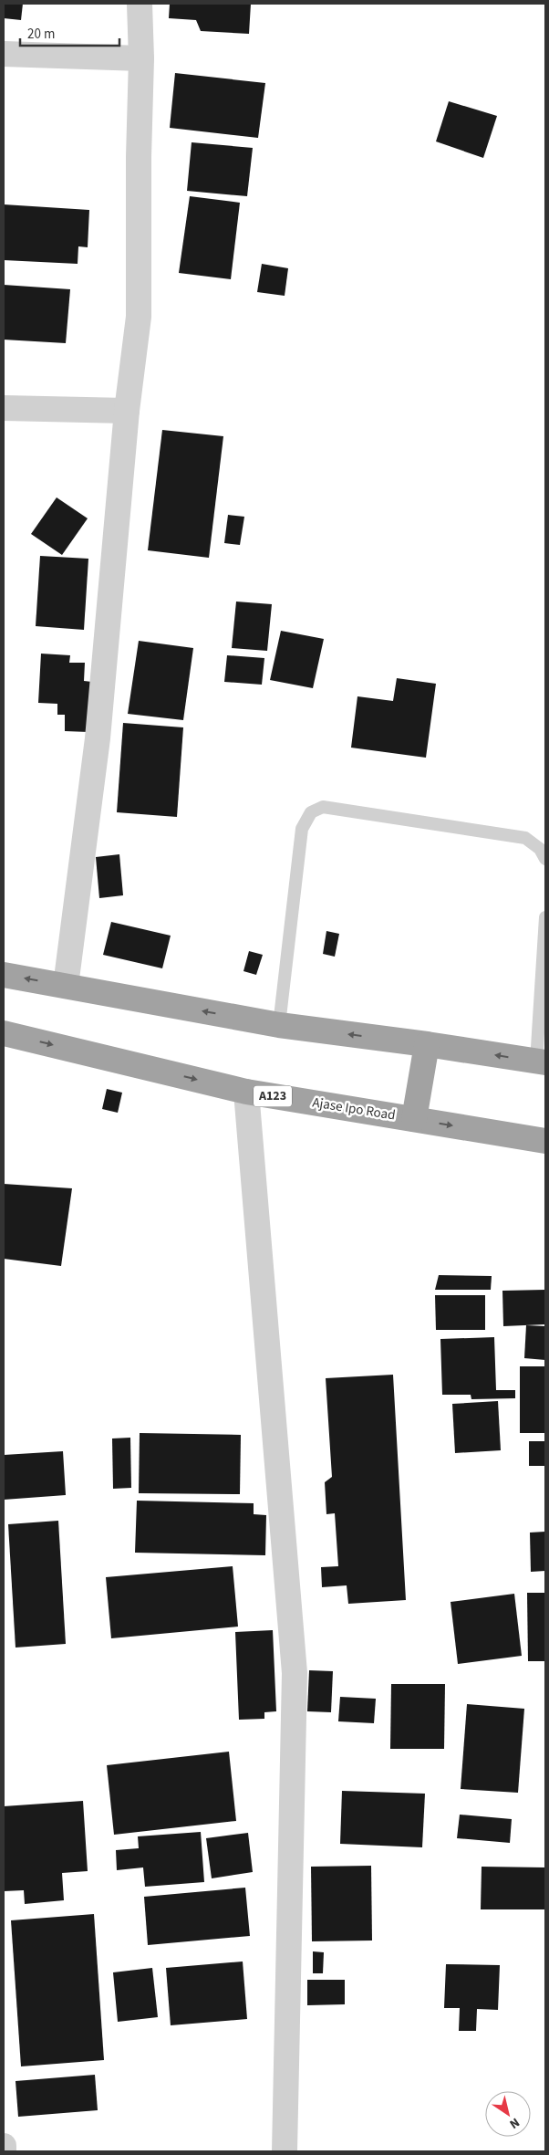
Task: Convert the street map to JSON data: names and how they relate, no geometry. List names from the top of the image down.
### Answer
{
  "streets": {
    "highway": ["A123", "Ajase Ipo Road"]
  },
  "scale_bar": "20 m",
  "north": "bottom right"
}
